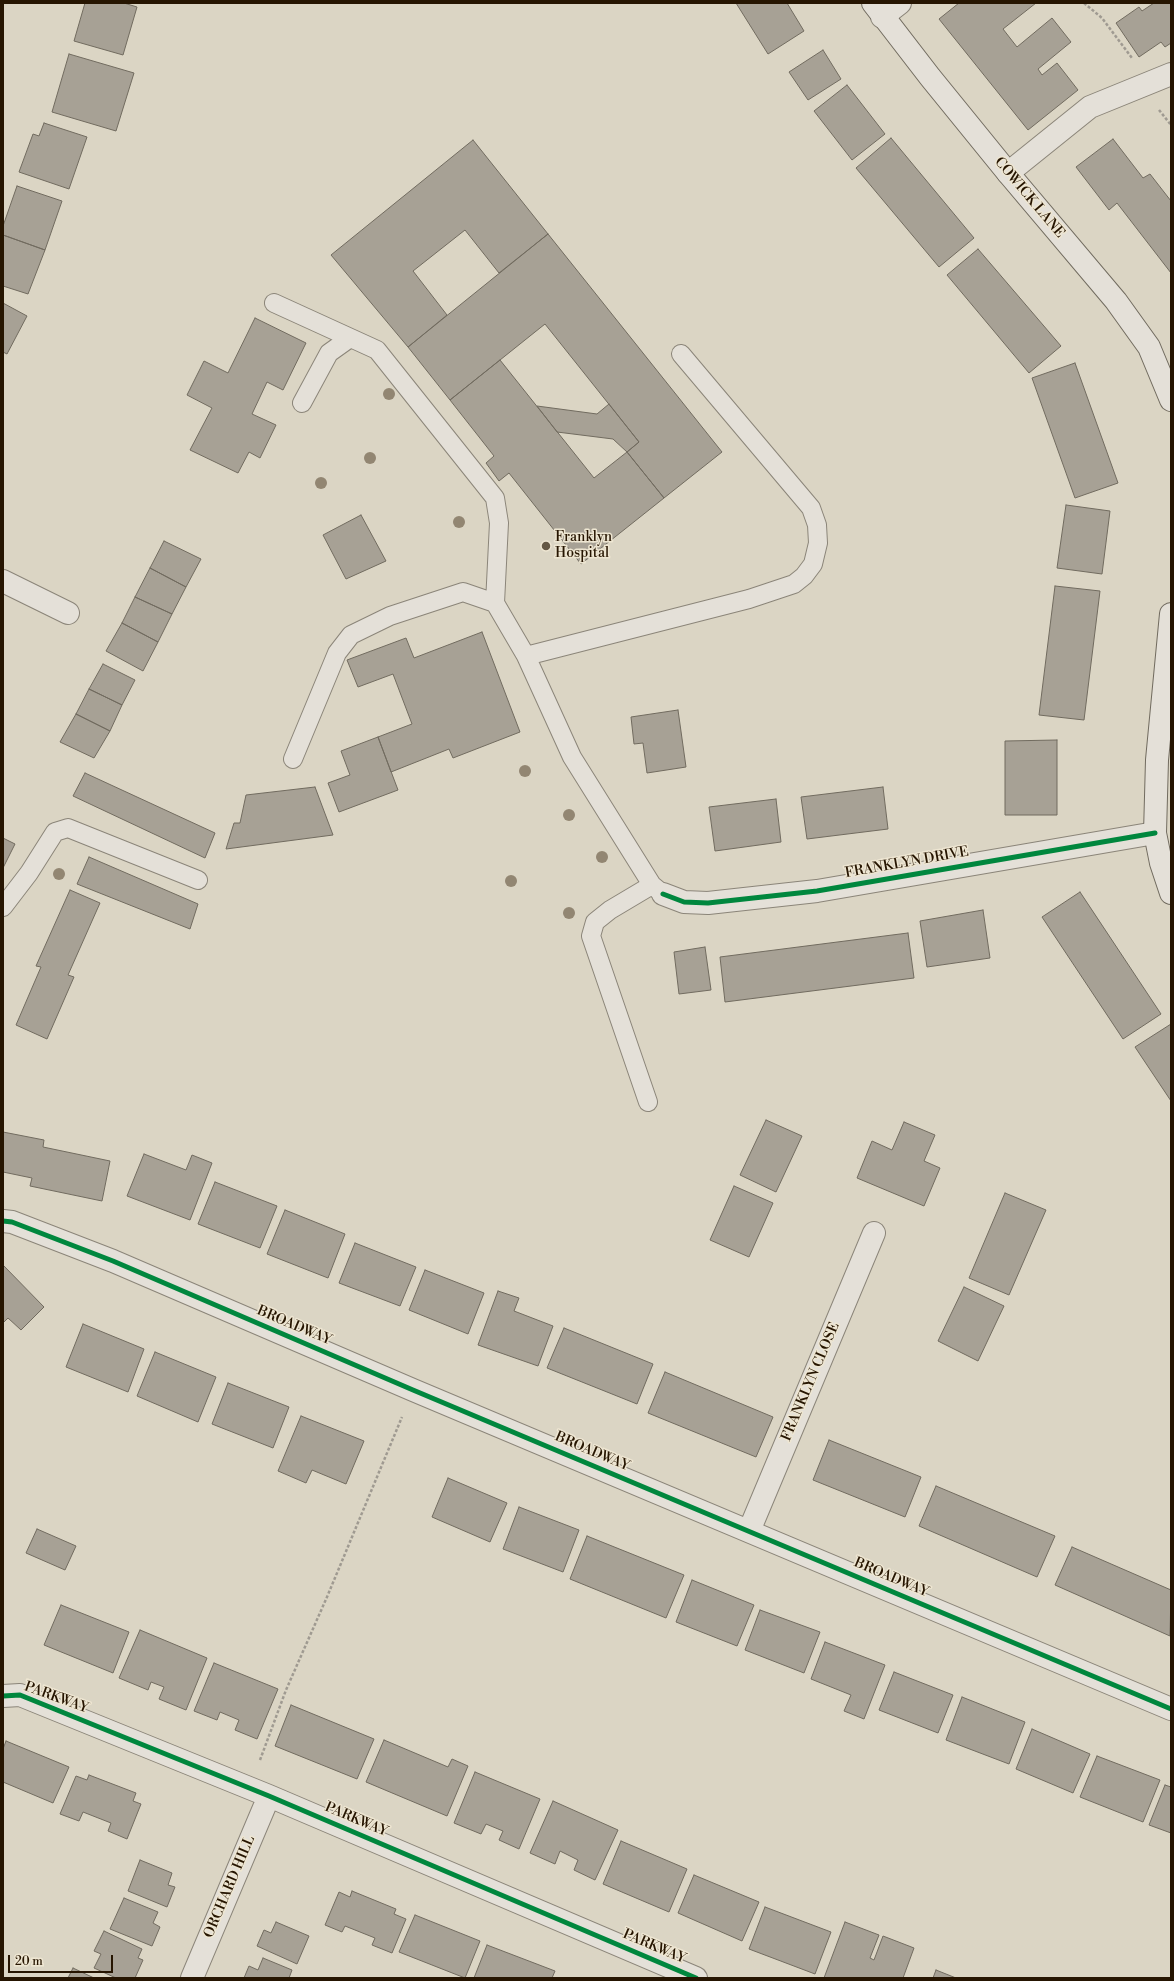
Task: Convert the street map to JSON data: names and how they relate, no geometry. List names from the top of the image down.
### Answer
{
  "streets": {
    "street": [
      "COWICK LANE",
      "FRANKLYN DRIVE",
      "BROADWAY",
      "FRANKLYN CLOSE",
      "PARKWAY",
      "ORCHARD HILL"
    ]
  },
  "crossings": [
    ["BROADWAY", "FRANKLYN CLOSE"],
    ["PARKWAY", "ORCHARD HILL"]
  ],
  "places": ["Franklyn Hospital"],
  "scale_bar": "20 m"
}
